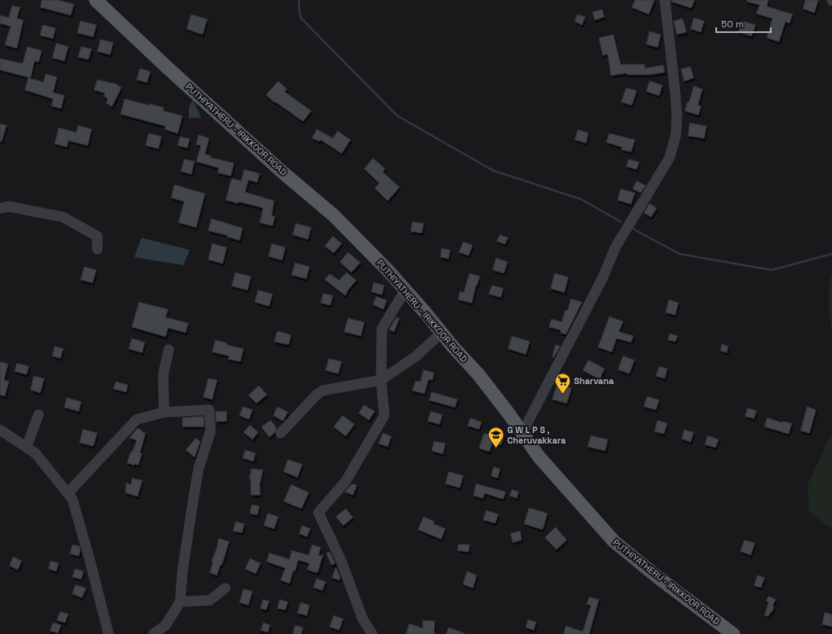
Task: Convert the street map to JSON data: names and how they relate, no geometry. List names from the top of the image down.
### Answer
{
  "streets": {
    "main road": ["PUTHIYATHERU - IRIKKOOR ROAD"]
  },
  "places": {
    "supermarket": ["Sharvana"],
    "school or university": ["G W L P S , Cheruvakkara"]
  },
  "scale_bar": "50 m"
}
